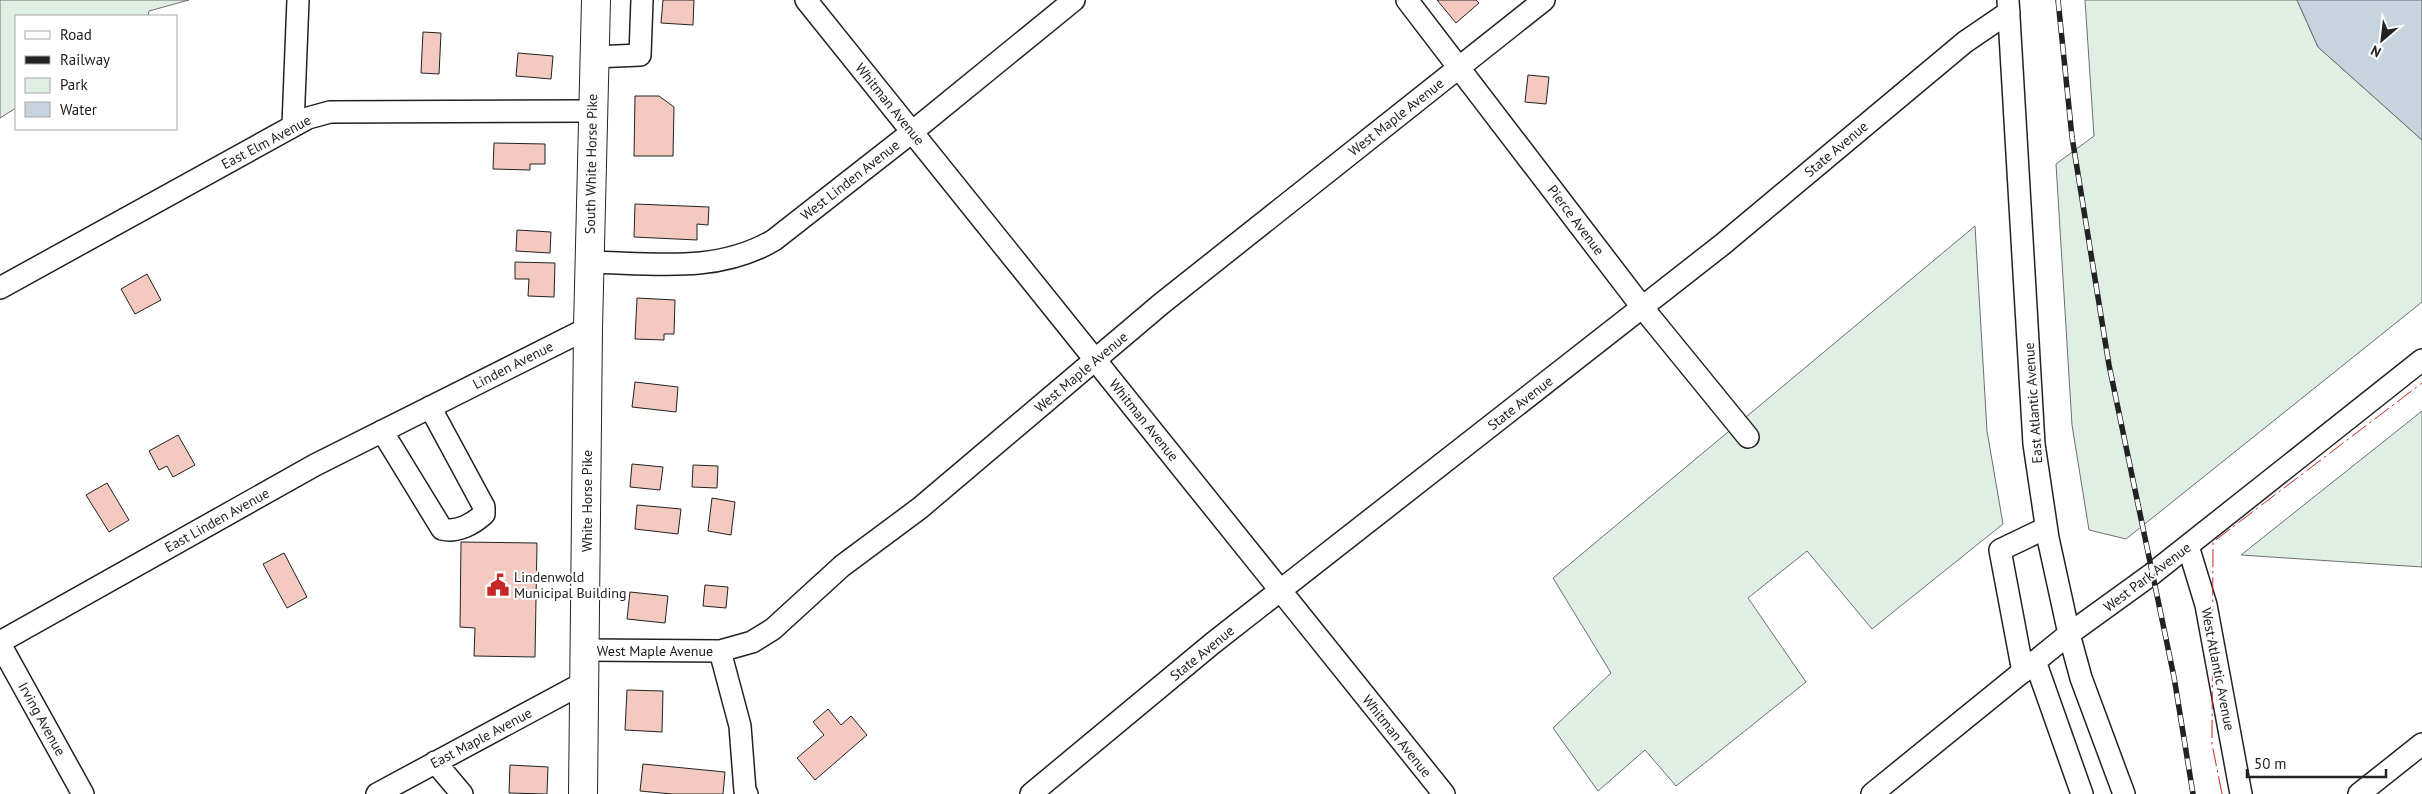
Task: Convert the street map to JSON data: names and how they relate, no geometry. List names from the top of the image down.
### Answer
{
  "streets": {
    "highway": ["South White Horse Pike", "White Horse Pike"],
    "street": [
      "Whitman Avenue",
      "West Maple Avenue",
      "East Elm Avenue",
      "State Avenue",
      "West Linden Avenue",
      "Pierce Avenue",
      "Linden Avenue",
      "East Atlantic Avenue",
      "East Linden Avenue",
      "West Park Avenue",
      "West Atlantic Avenue",
      "Irving Avenue",
      "East Maple Avenue"
    ]
  },
  "crossings": [
    ["Whitman Avenue", "West Maple Avenue"],
    ["Whitman Avenue", "State Avenue"],
    ["Whitman Avenue", "West Linden Avenue"],
    ["West Maple Avenue", "Pierce Avenue"],
    ["West Maple Avenue", "White Horse Pike"],
    ["East Elm Avenue", "South White Horse Pike"],
    ["State Avenue", "Pierce Avenue"],
    ["State Avenue", "East Atlantic Avenue"],
    ["South White Horse Pike", "West Linden Avenue"],
    ["South White Horse Pike", "Linden Avenue"],
    ["South White Horse Pike", "White Horse Pike"],
    ["Linden Avenue", "White Horse Pike"],
    ["Linden Avenue", "East Linden Avenue"],
    ["East Atlantic Avenue", "West Park Avenue"],
    ["White Horse Pike", "East Maple Avenue"],
    ["East Linden Avenue", "Irving Avenue"],
    ["West Park Avenue", "West Atlantic Avenue"]
  ],
  "places": {
    "public building": ["Lindenwold Municipal Building"]
  },
  "legend": [
    "Road",
    "Railway",
    "Park",
    "Water"
  ],
  "scale_bar": "50 m",
  "north": "bottom left"
}
